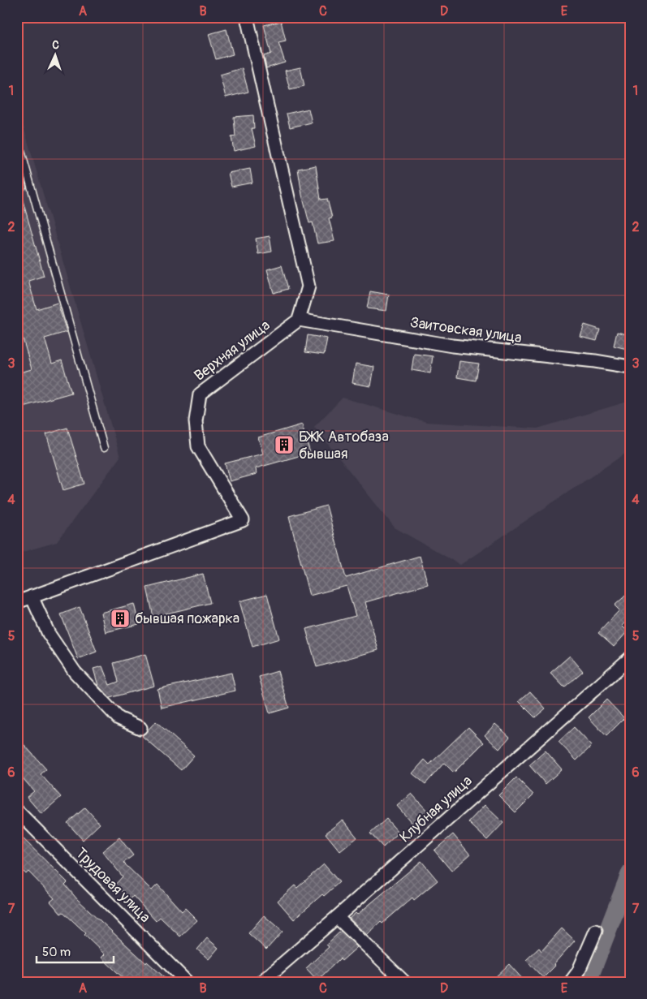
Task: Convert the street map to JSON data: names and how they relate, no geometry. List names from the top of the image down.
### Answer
{
  "streets": {
    "street": [
      "Заитовская улица",
      "Верхняя улица",
      "Клубная улица",
      "Трудовая улица"
    ]
  },
  "crossings": [
    ["Заитовская улица", "Верхняя улица"]
  ],
  "places": {
    "building": ["БЖК Автобаза бывшая", "бывшая пожарка"]
  },
  "scale_bar": "50 m",
  "north": "top",
  "grid": {
    "columns": [
      "A",
      "B",
      "C",
      "D",
      "E"
    ],
    "rows": [
      "1",
      "2",
      "3",
      "4",
      "5",
      "6",
      "7"
    ]
  }
}
